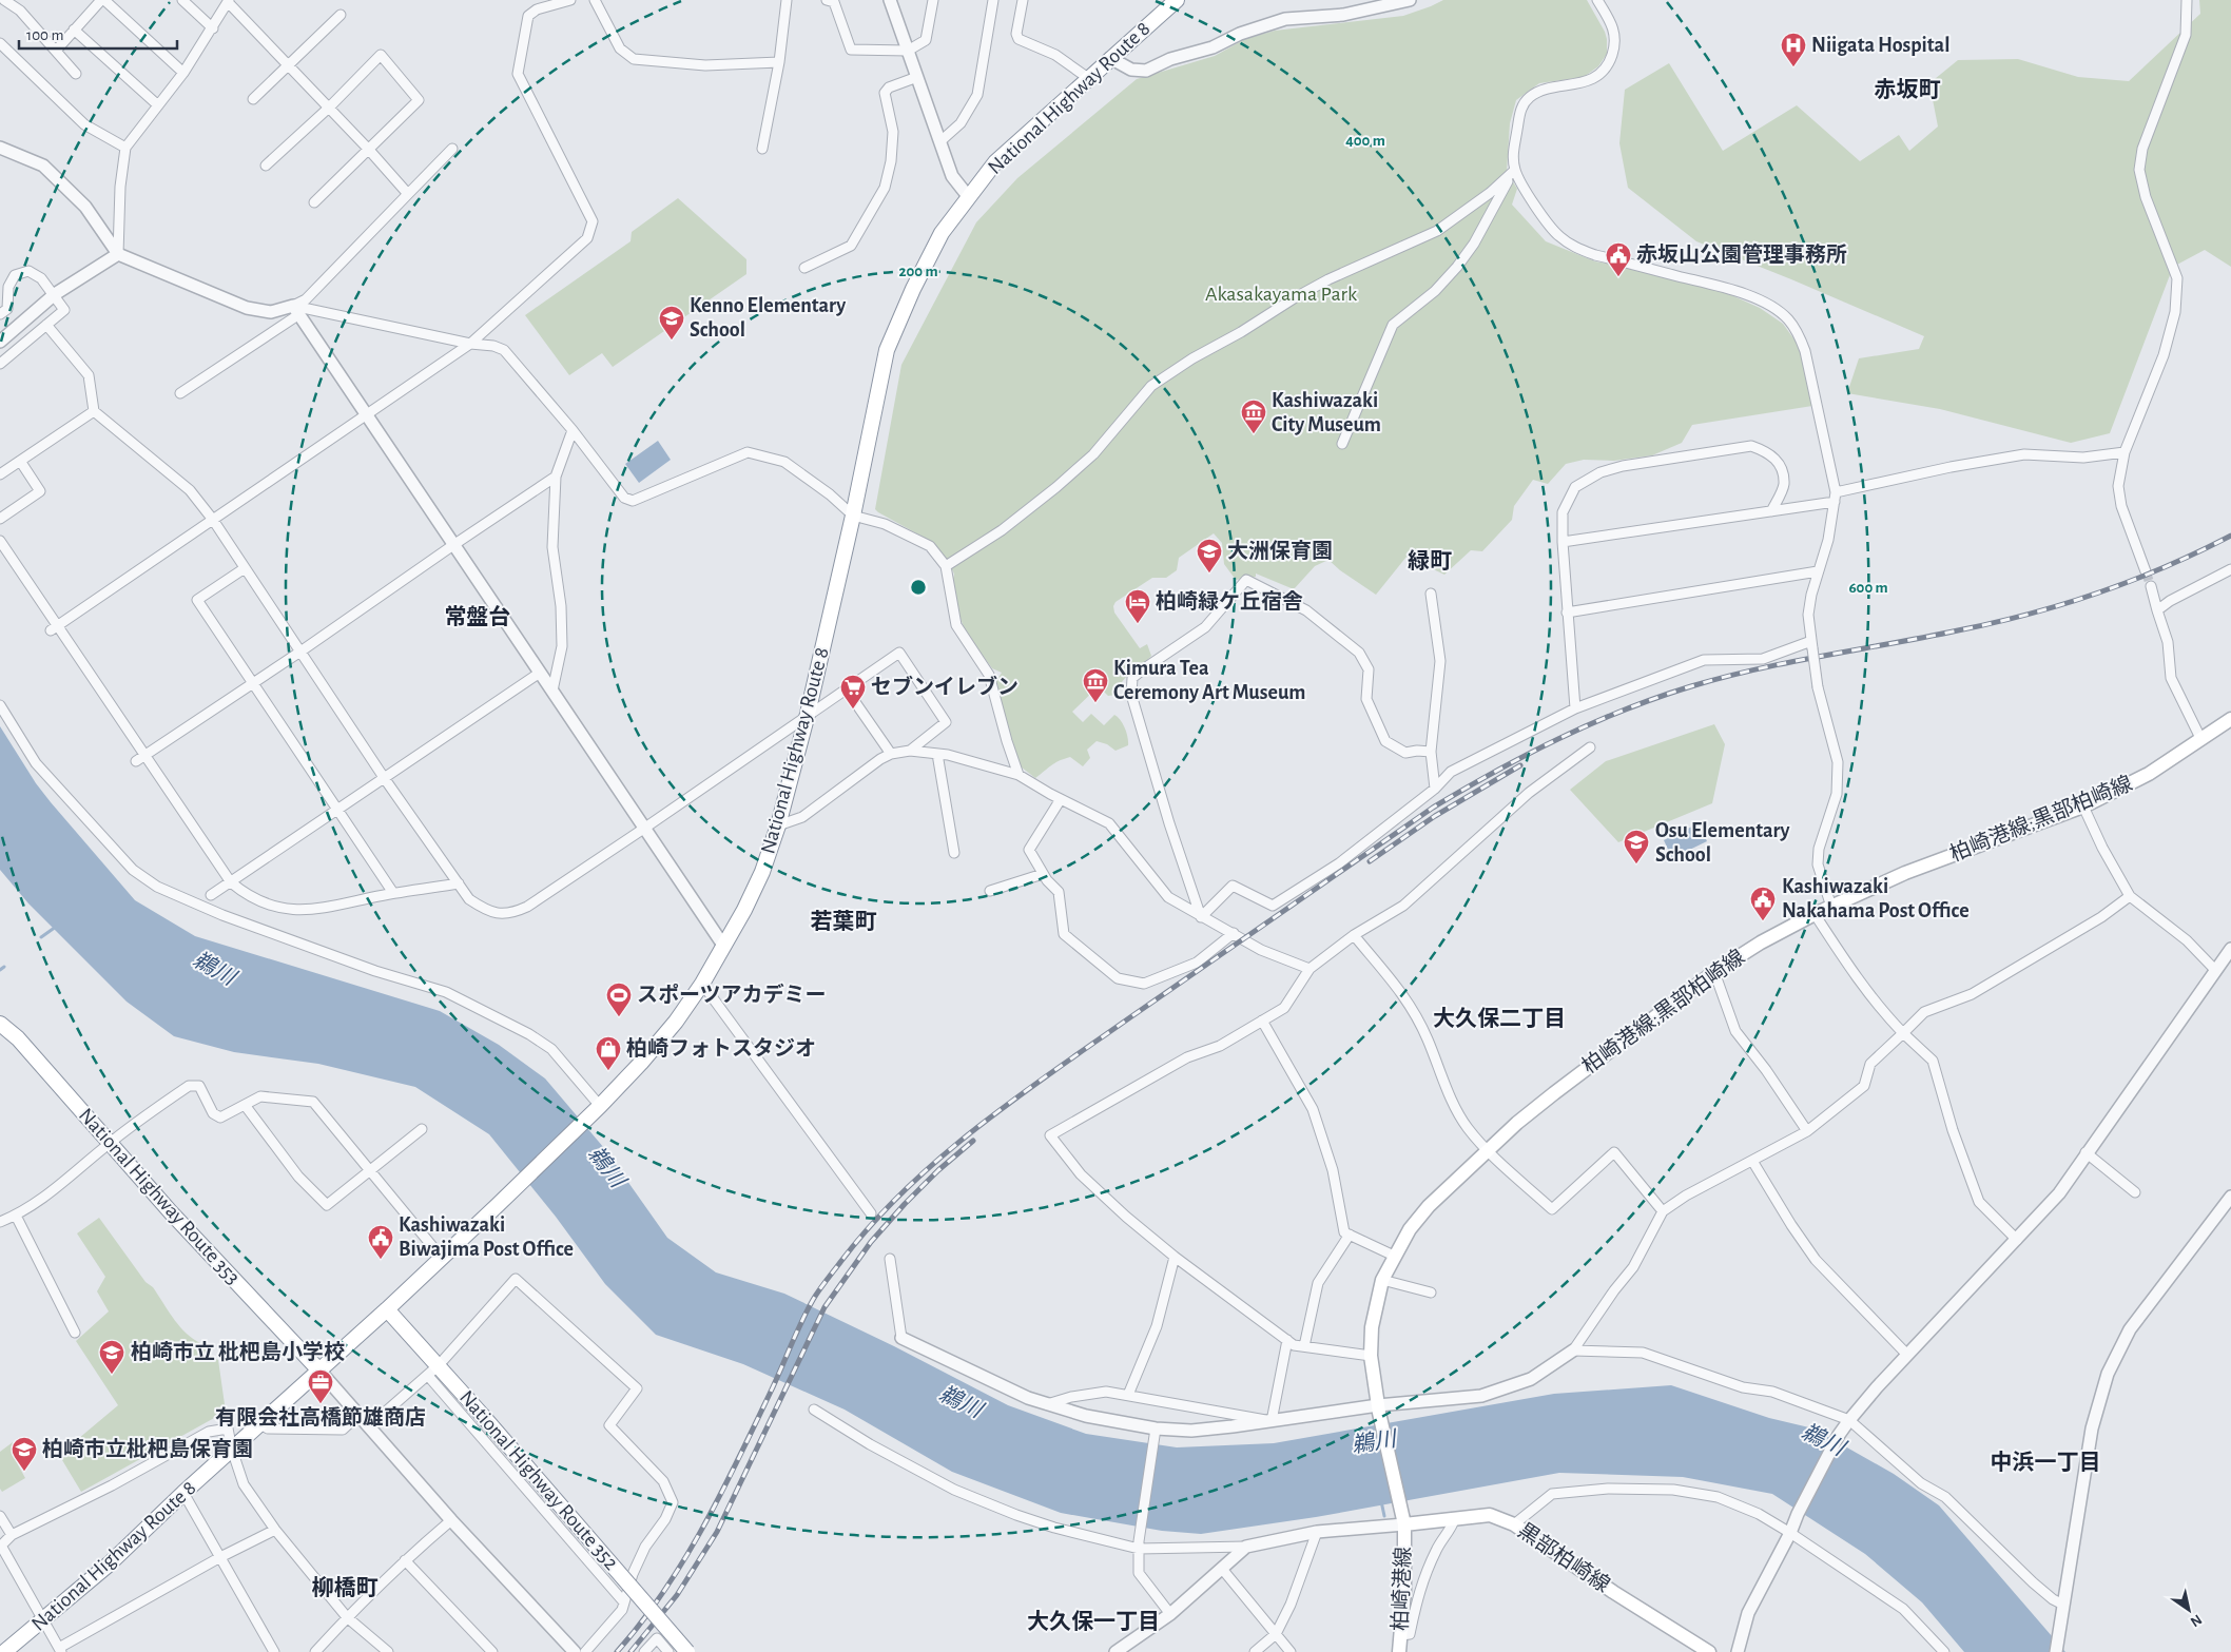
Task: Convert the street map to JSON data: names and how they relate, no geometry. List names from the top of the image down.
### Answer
{
  "streets": {
    "highway": ["National Highway Route 8", "National Highway Route 353", "National Highway Route 352"],
    "main road": ["柏崎港線;黒部柏崎線", "黒部柏崎線", "柏崎港線"]
  },
  "crossings": [
    ["National Highway Route 8", "National Highway Route 353"],
    ["National Highway Route 8", "National Highway Route 352"],
    ["柏崎港線;黒部柏崎線", "黒部柏崎線"],
    ["柏崎港線;黒部柏崎線", "柏崎港線"],
    ["黒部柏崎線", "柏崎港線"]
  ],
  "districts": [
    "赤坂町",
    "緑町",
    "常盤台",
    "若葉町",
    "大久保二丁目",
    "中浜一丁目",
    "柳橋町",
    "大久保一丁目"
  ],
  "water": ["鵜川"],
  "parks": ["Akasakayama Park"],
  "places": {
    "hospital": ["Niigata Hospital"],
    "public building": ["赤坂山公園管理事務所", "Kashiwazaki Nakahama Post Office", "Kashiwazaki Biwajima Post Office"],
    "school or university": [
      "Kenno Elementary School",
      "大洲保育園",
      "Osu Elementary School",
      "柏崎市立 枇杷島小学校",
      "柏崎市立枇杷島保育園"
    ],
    "museum": ["Kashiwazaki City Museum", "Kimura Tea Ceremony Art Museum"],
    "hotel": ["柏崎緑ケ丘宿舎"],
    "supermarket": ["セブンイレブン"],
    "sports": ["スポーツアカデミー"],
    "shop": ["柏崎フォトスタジオ"],
    "office": ["有限会社高橋節雄商店"]
  },
  "scale_bar": "100 m",
  "north": "bottom right",
  "rings": ["400 m", "200 m", "600 m"]
}
